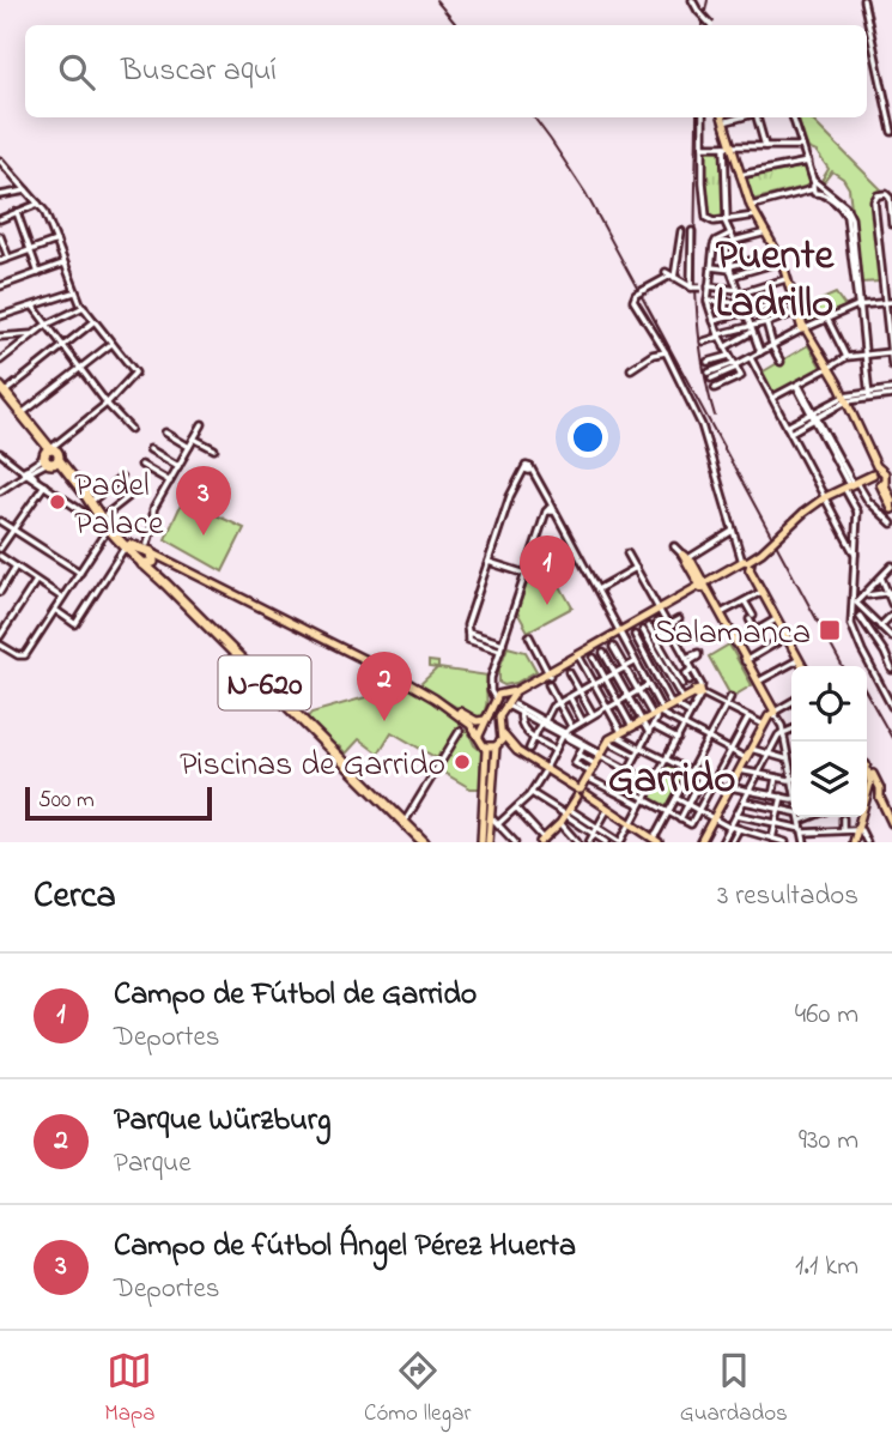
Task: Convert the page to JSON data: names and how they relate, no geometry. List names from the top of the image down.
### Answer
{
  "streets": {
    "highway": ["N-620"]
  },
  "districts": ["Puente Ladrillo", "Garrido"],
  "places": {
    "other": ["Padel Palace", "Piscinas de Garrido"],
    "transit": ["Salamanca"]
  },
  "scale_bar": "500 m",
  "page": {
    "search": "Buscar aquí",
    "pins": ["3", "1", "2"],
    "scale": "500 m",
    "heading": ["Cerca", "3 resultados"],
    "list": [
      {
        "mark": "1",
        "name": "Campo de Fútbol de Garrido",
        "note": "Deportes",
        "value": "460 m"
      },
      {
        "mark": "2",
        "name": "Parque Würzburg",
        "note": "Parque",
        "value": "930 m"
      },
      {
        "mark": "3",
        "name": "Campo de fútbol Ángel Pérez Huerta",
        "note": "Deportes",
        "value": "1.1 km"
      }
    ],
    "nav": ["Mapa", "Cómo llegar", "Guardados"]
  }
}
